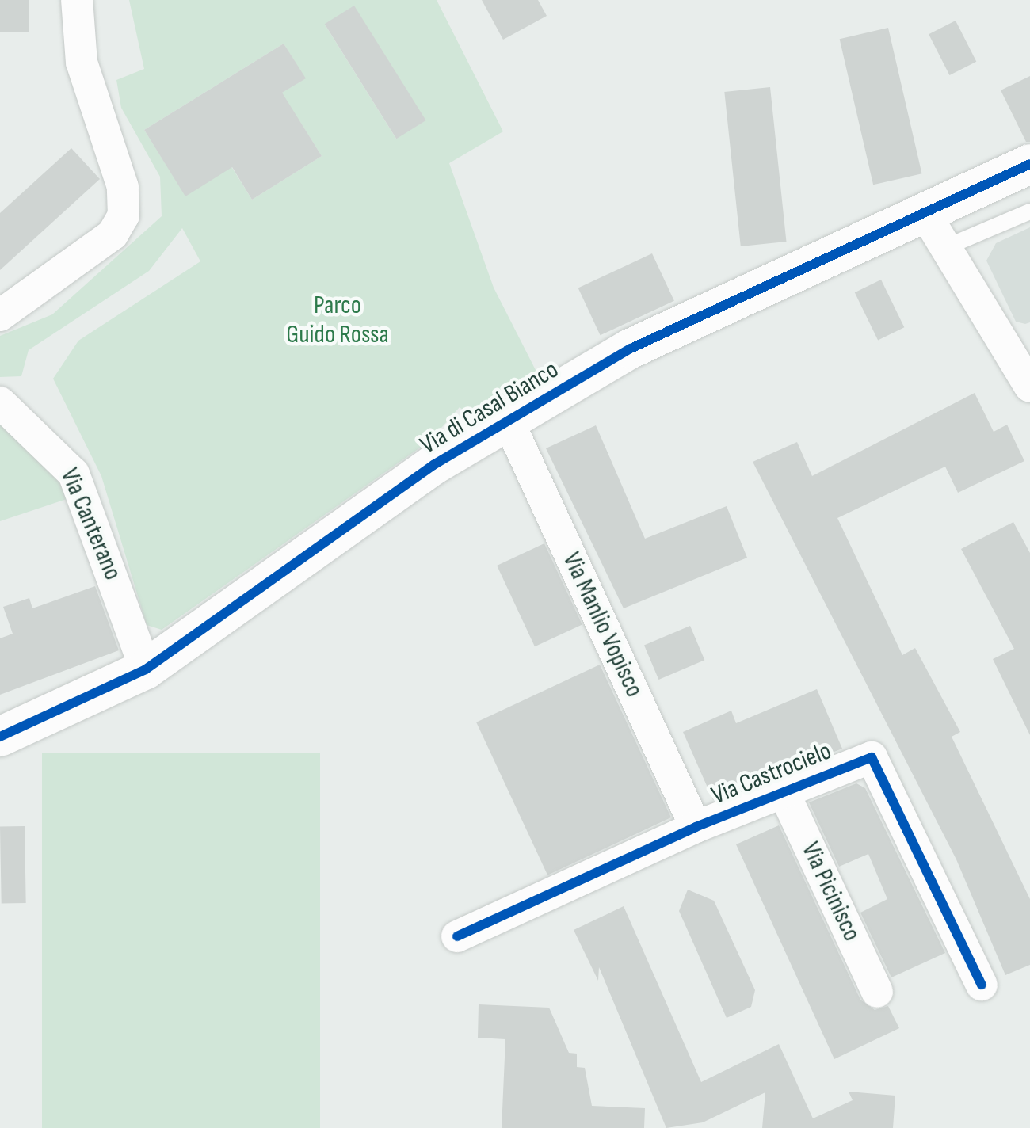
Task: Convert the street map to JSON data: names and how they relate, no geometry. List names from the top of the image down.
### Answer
{
  "streets": {
    "street": [
      "Via di Casal Bianco",
      "Via Canterano",
      "Via Manlio Vopisco",
      "Via Castrocielo",
      "Via Picinisco"
    ]
  },
  "crossings": [
    ["Via di Casal Bianco", "Via Canterano"],
    ["Via di Casal Bianco", "Via Manlio Vopisco"],
    ["Via Manlio Vopisco", "Via Castrocielo"],
    ["Via Castrocielo", "Via Picinisco"]
  ],
  "parks": ["Parco Guido Rossa"]
}
